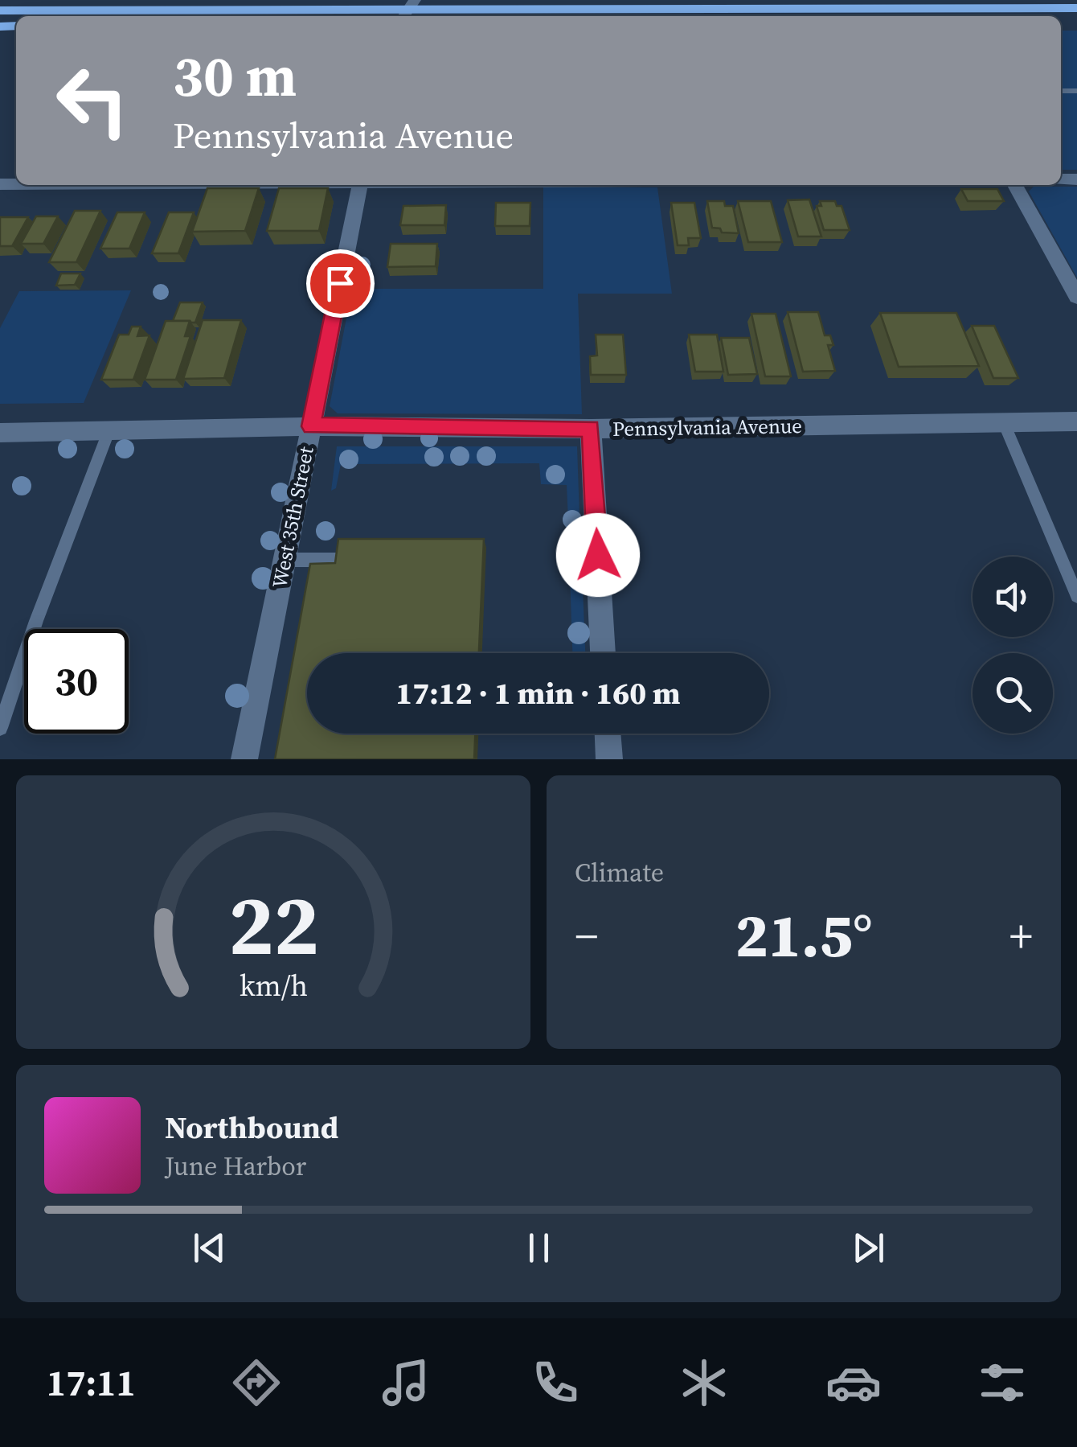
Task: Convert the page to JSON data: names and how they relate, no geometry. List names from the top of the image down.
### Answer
{
  "streets": {
    "street": ["Pennsylvania Avenue", "West 35th Street"]
  },
  "crossings": [
    ["Pennsylvania Avenue", "West 35th Street"]
  ],
  "page": {
    "turn": ["30 m", "Pennsylvania Avenue"],
    "limit": "30",
    "trip": "17:12 · 1 min · 160 m",
    "tile": "Climate",
    "heat": ["−", "21.5°", "+"],
    "song": ["Northbound", "June Harbor"],
    "tabs": "17:11",
    "gauge": ["22", "km/h"]
  }
}
